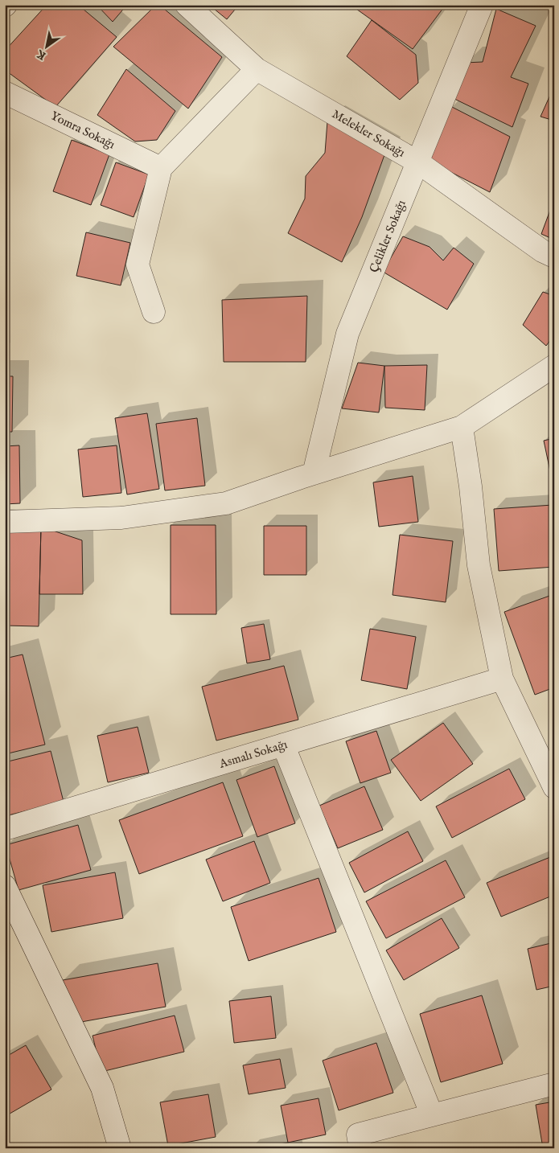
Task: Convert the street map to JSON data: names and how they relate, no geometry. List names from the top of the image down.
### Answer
{
  "streets": {
    "street": [
      "Yomra Sokağı",
      "Melekler Sokağı",
      "Çelikler Sokağı",
      "Asmalı Sokağı"
    ]
  },
  "crossings": [
    ["Melekler Sokağı", "Çelikler Sokağı"]
  ],
  "north": "bottom left"
}
